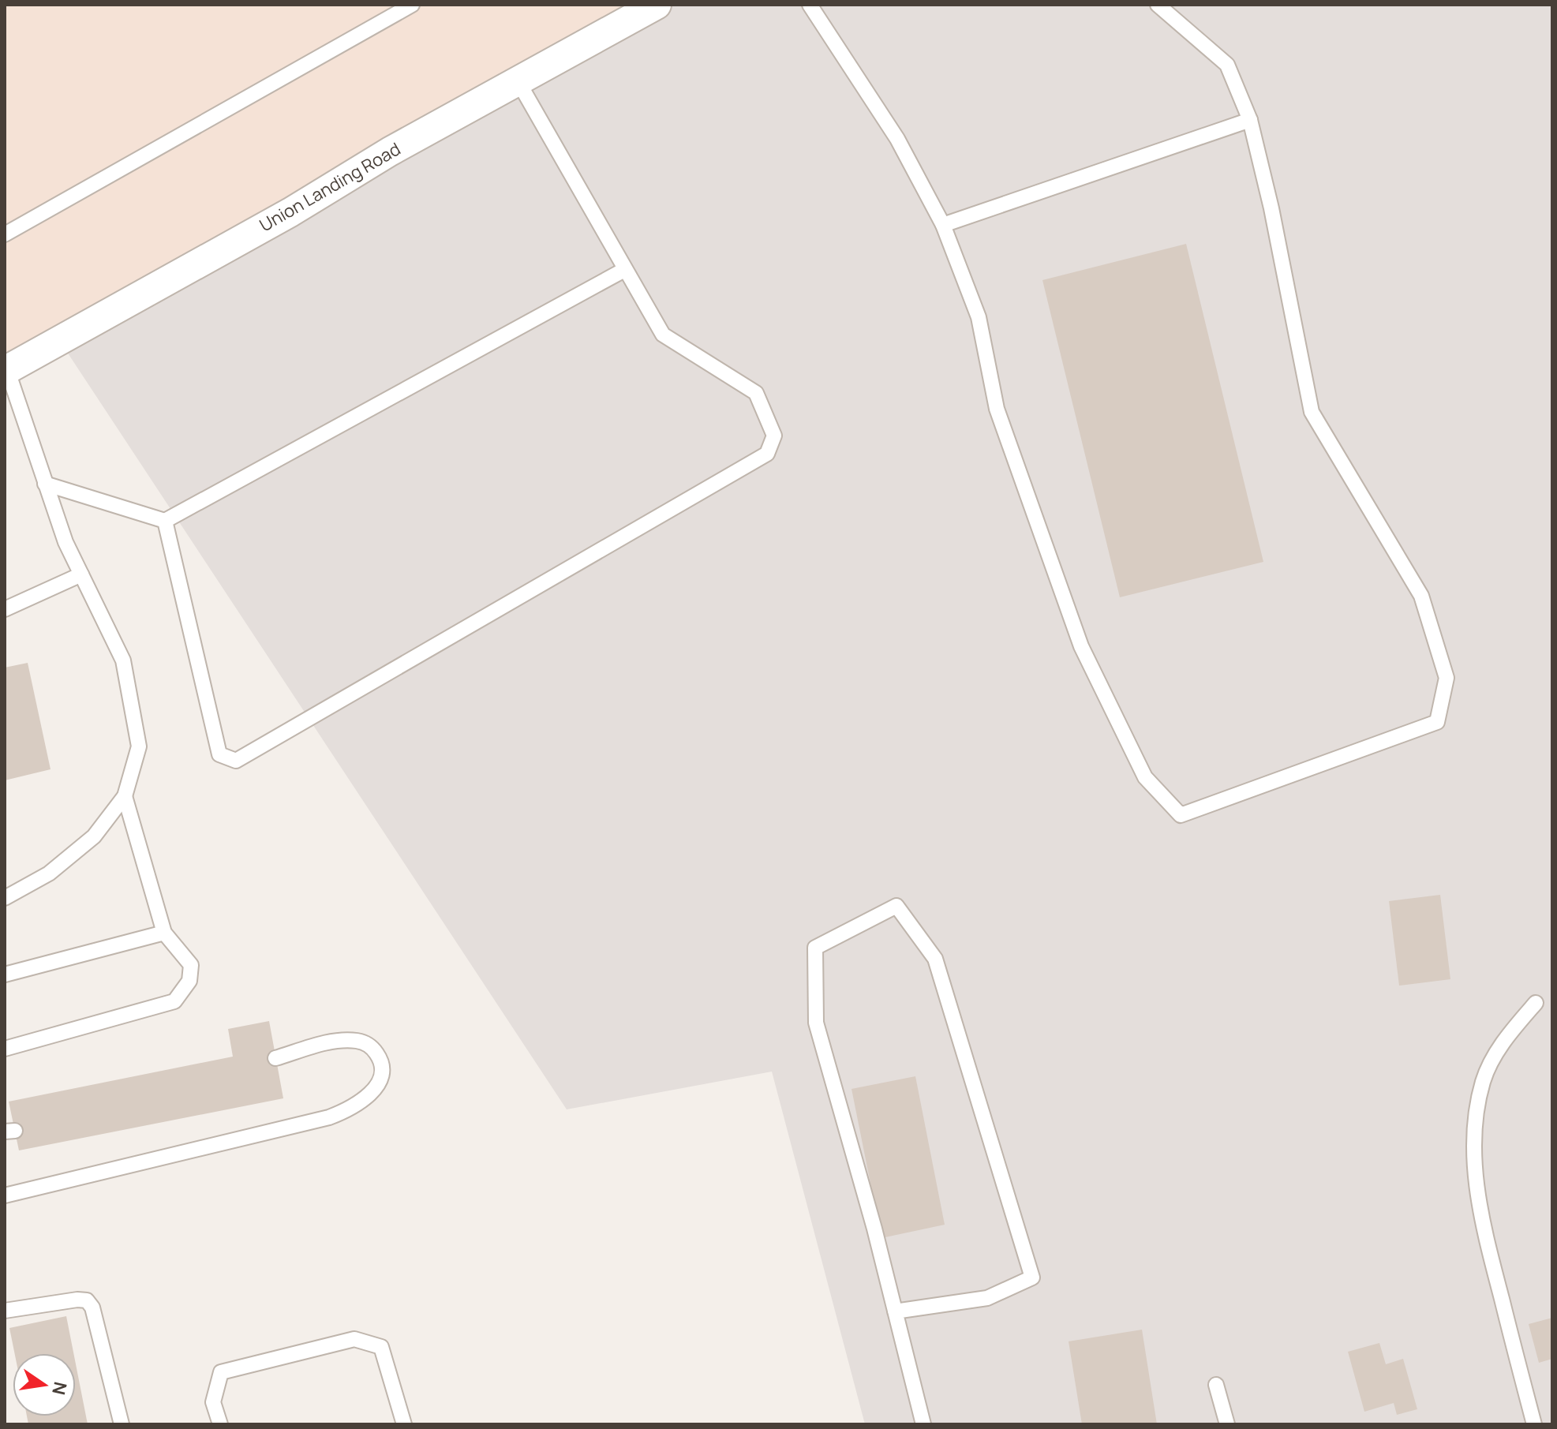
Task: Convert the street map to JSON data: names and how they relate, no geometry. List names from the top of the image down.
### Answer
{
  "streets": {
    "street": ["Union Landing Road"]
  },
  "north": "right"
}
